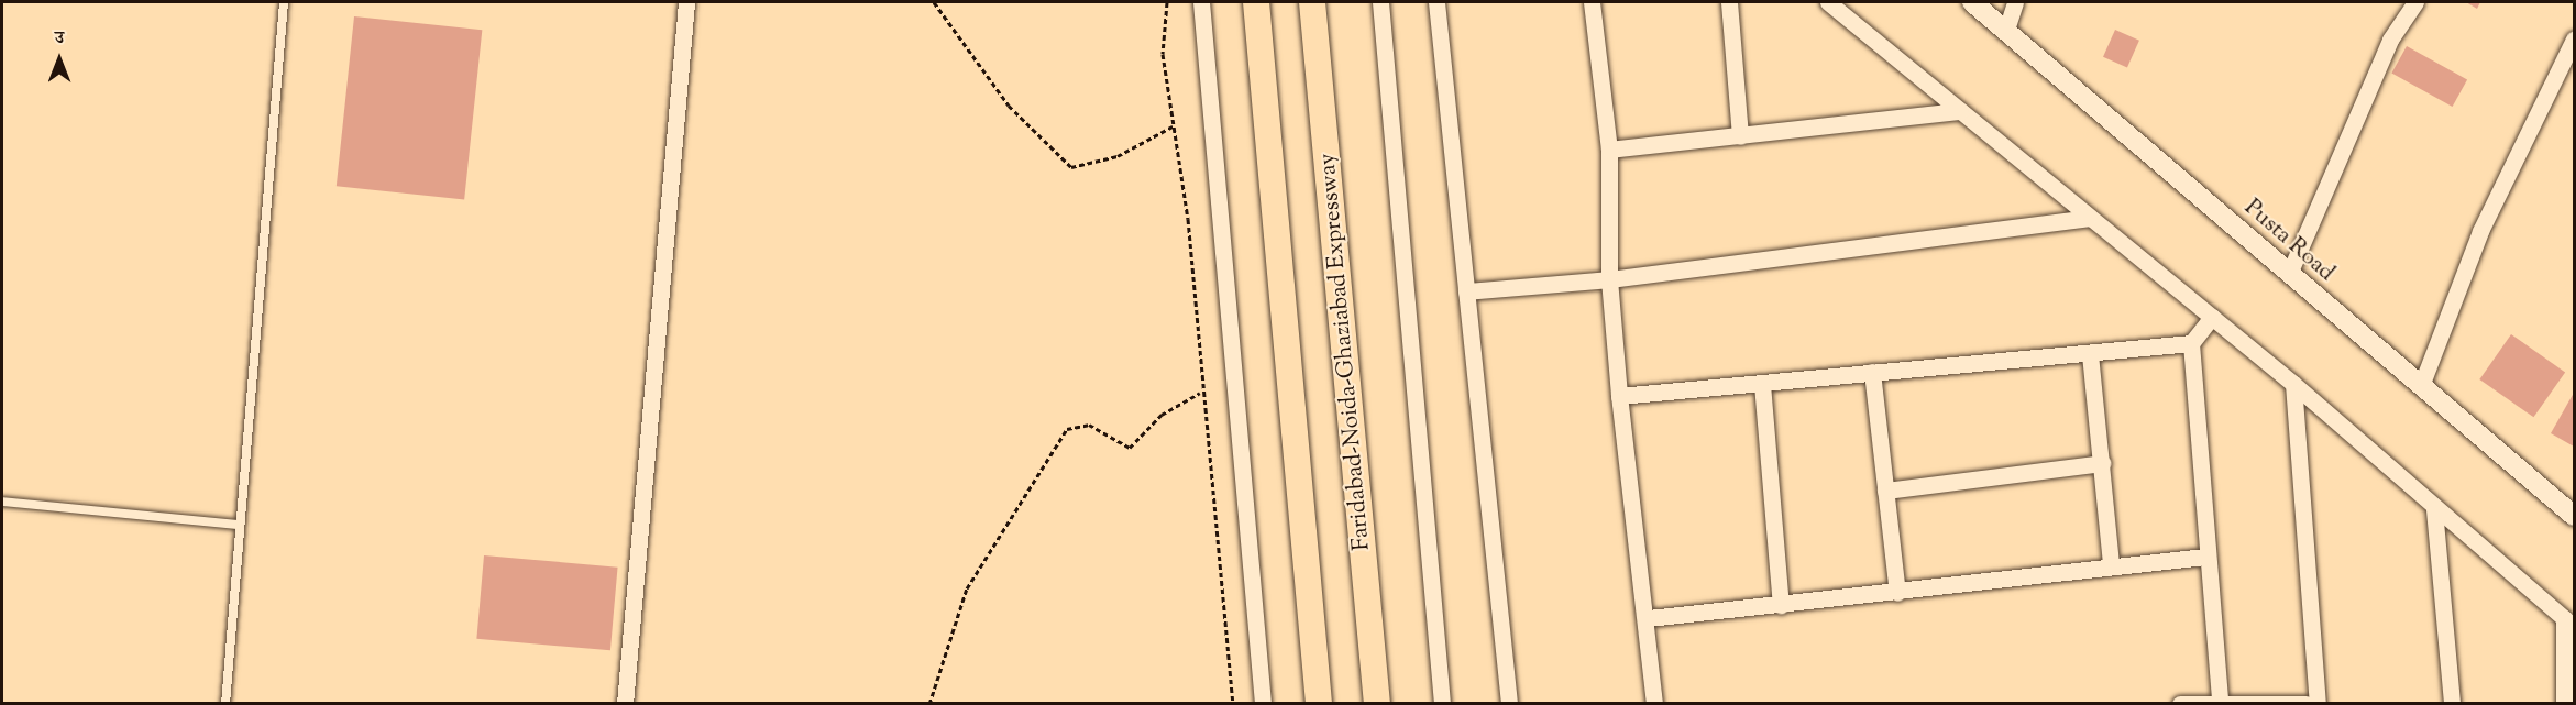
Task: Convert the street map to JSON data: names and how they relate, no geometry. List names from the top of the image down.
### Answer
{
  "streets": {
    "main road": ["Faridabad-Noida-Ghaziabad Expressway"],
    "street": ["Pusta Road"]
  },
  "north": "top"
}
